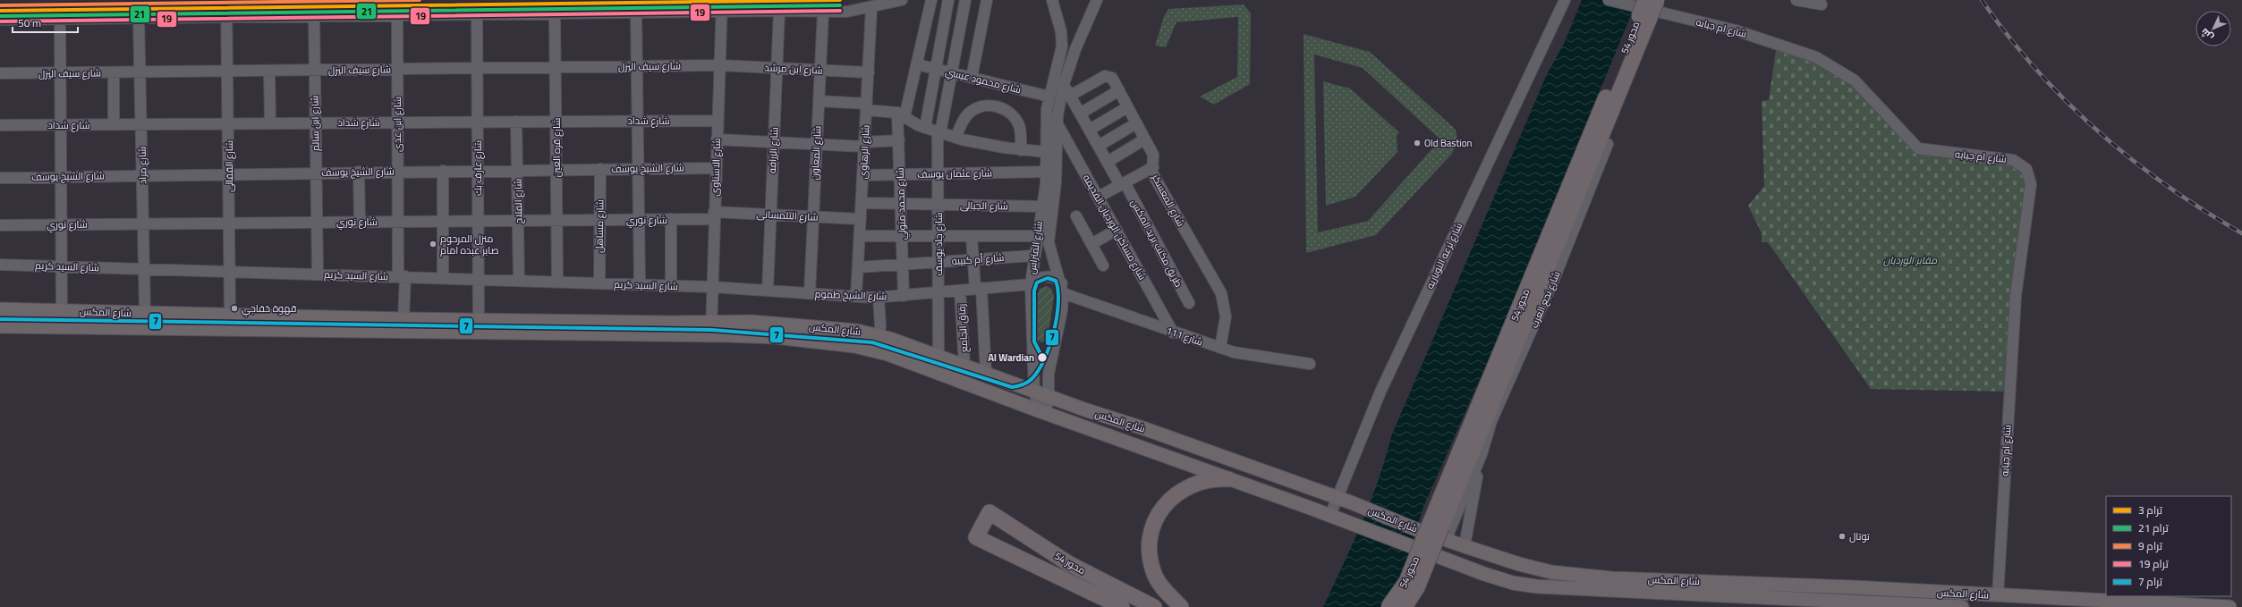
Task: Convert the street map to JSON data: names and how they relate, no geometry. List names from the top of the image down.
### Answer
{
  "streets": {
    "highway": ["محور 54"],
    "main road": ["شارع المكس"],
    "street": [
      "شارع ام جبابه",
      "شارع سيف اليزل",
      "شارع ابن مرشد",
      "شارع محمود عيسي",
      "شارع شداد",
      "شارع ابن سالم",
      "شارع ابن عدى",
      "شارع قره العين",
      "شارع الزرافه",
      "شارع الرهاوى",
      "شارع المعاون",
      "شارع مراد",
      "شارع القفالى",
      "شارع الاسناوى",
      "شارع عارف بك",
      "شارع الشيخ يوسف",
      "شارع عثمان يوسف",
      "شارع المعسكر",
      "شارع الفلاح",
      "شارع محمد متولي",
      "شارع الجبالى",
      "شارع التلمسانى",
      "شارع نوري",
      "شارع مساهل",
      "شارع مساكن الورديان القديمه",
      "طريق مكتب بريد المكس",
      "شارع جاد يوسف",
      "شارع المتراس",
      "شارع ترعه النوباريه",
      "شارع أم كبيبه",
      "شارع السيد كريم",
      "شارع الشيخ طموم",
      "شارع نجع العرب",
      "زقاق الجامع",
      "شارع 111"
    ]
  },
  "crossings": [
    ["شارع ام جبابه", "محور 54"],
    ["شارع ام جبابه", "شارع المكس"],
    ["محور 54", "شارع نجع العرب"],
    ["محور 54", "شارع المكس"],
    ["شارع سيف اليزل", "شارع ابن مرشد"],
    ["شارع سيف اليزل", "شارع ابن سالم"],
    ["شارع سيف اليزل", "شارع ابن عدى"],
    ["شارع سيف اليزل", "شارع قره العين"],
    ["شارع سيف اليزل", "شارع مراد"],
    ["شارع سيف اليزل", "شارع القفالى"],
    ["شارع سيف اليزل", "شارع الاسناوى"],
    ["شارع سيف اليزل", "شارع عارف بك"],
    ["شارع ابن مرشد", "شارع الزرافه"],
    ["شارع ابن مرشد", "شارع الرهاوى"],
    ["شارع ابن مرشد", "شارع المعاون"],
    ["شارع ابن مرشد", "شارع الاسناوى"],
    ["شارع محمود عيسي", "شارع محمد متولي"],
    ["شارع محمود عيسي", "شارع جاد يوسف"],
    ["شارع محمود عيسي", "شارع المتراس"],
    ["شارع شداد", "شارع ابن سالم"],
    ["شارع شداد", "شارع ابن عدى"],
    ["شارع شداد", "شارع قره العين"],
    ["شارع شداد", "شارع مراد"],
    ["شارع شداد", "شارع القفالى"],
    ["شارع شداد", "شارع الاسناوى"],
    ["شارع شداد", "شارع عارف بك"],
    ["شارع شداد", "شارع الفلاح"],
    ["شارع ابن سالم", "شارع الشيخ يوسف"],
    ["شارع ابن سالم", "شارع نوري"],
    ["شارع ابن سالم", "شارع السيد كريم"],
    ["شارع ابن عدى", "شارع الشيخ يوسف"],
    ["شارع ابن عدى", "شارع نوري"],
    ["شارع ابن عدى", "شارع السيد كريم"],
    ["شارع ابن عدى", "شارع المكس"],
    ["شارع قره العين", "شارع الشيخ يوسف"],
    ["شارع قره العين", "شارع نوري"],
    ["شارع قره العين", "شارع السيد كريم"],
    ["شارع الزرافه", "شارع التلمسانى"],
    ["شارع الزرافه", "شارع الشيخ طموم"],
    ["شارع الرهاوى", "شارع عثمان يوسف"],
    ["شارع الرهاوى", "شارع الجبالى"],
    ["شارع الرهاوى", "شارع التلمسانى"],
    ["شارع الرهاوى", "شارع أم كبيبه"],
    ["شارع الرهاوى", "شارع الشيخ طموم"],
    ["شارع المعاون", "شارع التلمسانى"],
    ["شارع المعاون", "شارع الشيخ طموم"],
    ["شارع مراد", "شارع الشيخ يوسف"],
    ["شارع مراد", "شارع نوري"],
    ["شارع مراد", "شارع السيد كريم"],
    ["شارع مراد", "شارع المكس"],
    ["شارع القفالى", "شارع الشيخ يوسف"],
    ["شارع القفالى", "شارع نوري"],
    ["شارع القفالى", "شارع السيد كريم"],
    ["شارع القفالى", "شارع المكس"],
    ["شارع الاسناوى", "شارع الشيخ يوسف"],
    ["شارع الاسناوى", "شارع التلمسانى"],
    ["شارع الاسناوى", "شارع نوري"],
    ["شارع الاسناوى", "شارع السيد كريم"],
    ["شارع الاسناوى", "شارع الشيخ طموم"],
    ["شارع الاسناوى", "شارع المكس"],
    ["شارع عارف بك", "شارع الشيخ يوسف"],
    ["شارع عارف بك", "شارع نوري"],
    ["شارع عارف بك", "شارع السيد كريم"],
    ["شارع عارف بك", "شارع المكس"],
    ["شارع الشيخ يوسف", "شارع الفلاح"],
    ["شارع الشيخ يوسف", "شارع مساهل"],
    ["شارع عثمان يوسف", "شارع محمد متولي"],
    ["شارع عثمان يوسف", "شارع جاد يوسف"],
    ["شارع عثمان يوسف", "شارع المتراس"],
    ["شارع المعسكر", "طريق مكتب بريد المكس"],
    ["شارع المعسكر", "شارع 111"],
    ["شارع الفلاح", "شارع نوري"],
    ["شارع الفلاح", "شارع السيد كريم"],
    ["شارع محمد متولي", "شارع الجبالى"],
    ["شارع محمد متولي", "شارع أم كبيبه"],
    ["شارع محمد متولي", "شارع الشيخ طموم"],
    ["شارع الجبالى", "شارع جاد يوسف"],
    ["شارع الجبالى", "شارع المتراس"],
    ["شارع التلمسانى", "شارع نوري"],
    ["شارع نوري", "شارع مساهل"],
    ["شارع مساهل", "شارع السيد كريم"],
    ["شارع مساكن الورديان القديمه", "شارع المتراس"],
    ["شارع مساكن الورديان القديمه", "شارع 111"],
    ["طريق مكتب بريد المكس", "شارع المتراس"],
    ["شارع جاد يوسف", "شارع أم كبيبه"],
    ["شارع جاد يوسف", "شارع الشيخ طموم"],
    ["شارع جاد يوسف", "شارع المكس"],
    ["شارع المتراس", "شارع أم كبيبه"],
    ["شارع المتراس", "شارع الشيخ طموم"],
    ["شارع المتراس", "شارع المكس"],
    ["شارع المتراس", "شارع 111"],
    ["شارع ترعه النوباريه", "شارع المكس"],
    ["شارع السيد كريم", "شارع الشيخ طموم"],
    ["شارع الشيخ طموم", "زقاق الجامع"],
    ["شارع الشيخ طموم", "شارع 111"],
    ["شارع نجع العرب", "شارع المكس"],
    ["شارع المكس", "زقاق الجامع"]
  ],
  "parks": ["مقابر الورديان"],
  "places": [
    "Old Bastion",
    "منزل المرحوم صابر عبده امام",
    "قهوة خفاجي",
    "Al Wardian",
    "توتال"
  ],
  "lines": [
    "tram line 3",
    "tram line 9",
    "tram line 21",
    "tram line 19",
    "tram line 7"
  ],
  "legend": [
    "ترام 3",
    "ترام 21",
    "ترام 9",
    "ترام 19",
    "ترام 7"
  ],
  "scale_bar": "50 m",
  "north": "bottom left"
}
